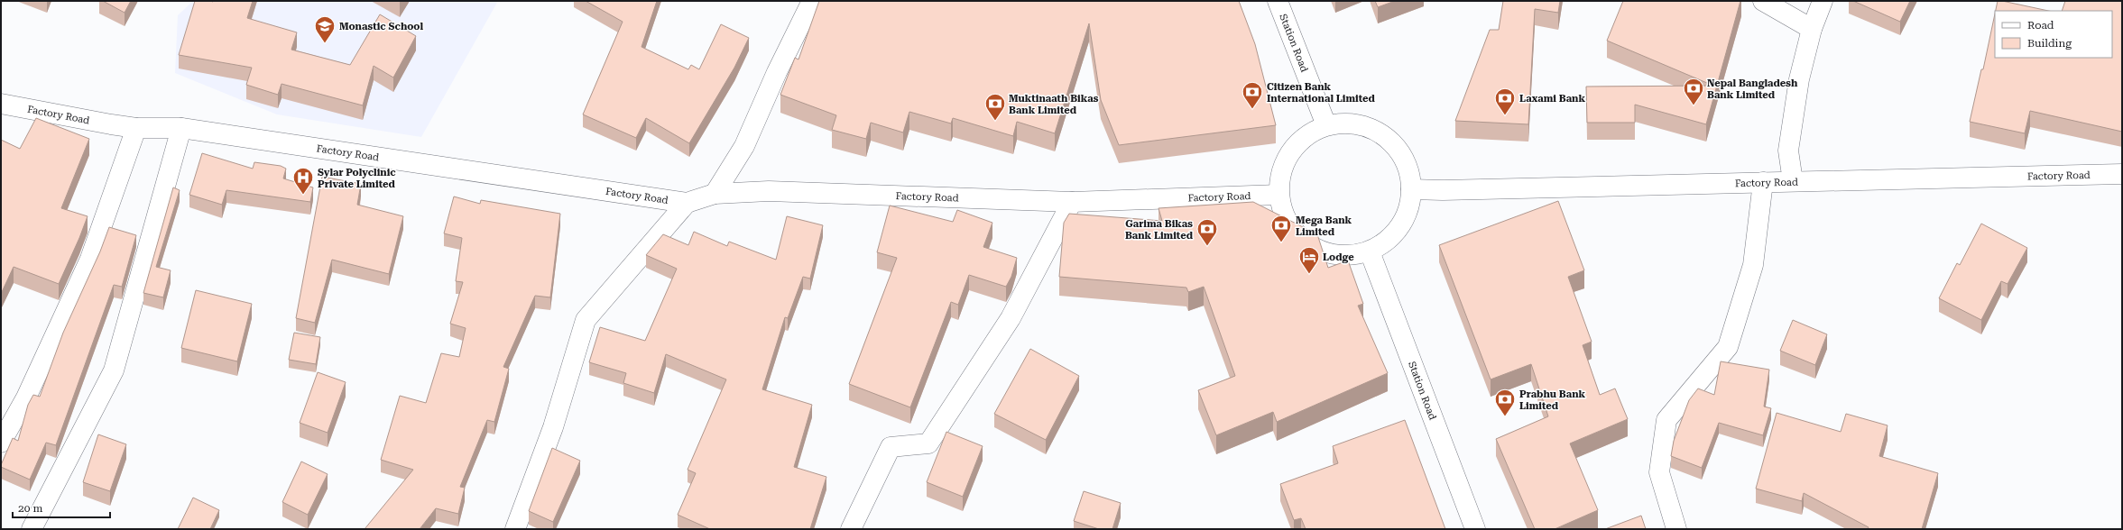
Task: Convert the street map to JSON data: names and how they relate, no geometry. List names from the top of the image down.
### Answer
{
  "streets": {
    "street": ["Station Road", "Factory Road"]
  },
  "places": {
    "school or university": ["Monastic School"],
    "bank": [
      "Nepal Bangladesh Bank Limited",
      "Citizen Bank International Limited",
      "Laxami Bank",
      "Muktinaath Bikas Bank Limited",
      "Mega Bank Limited",
      "Garima Bikas Bank Limited",
      "Prabhu Bank Limited"
    ],
    "hospital": ["Sylar Polyclinic Private Limited"],
    "hotel": ["Lodge"]
  },
  "legend": ["Road", "Building"],
  "scale_bar": "20 m"
}
